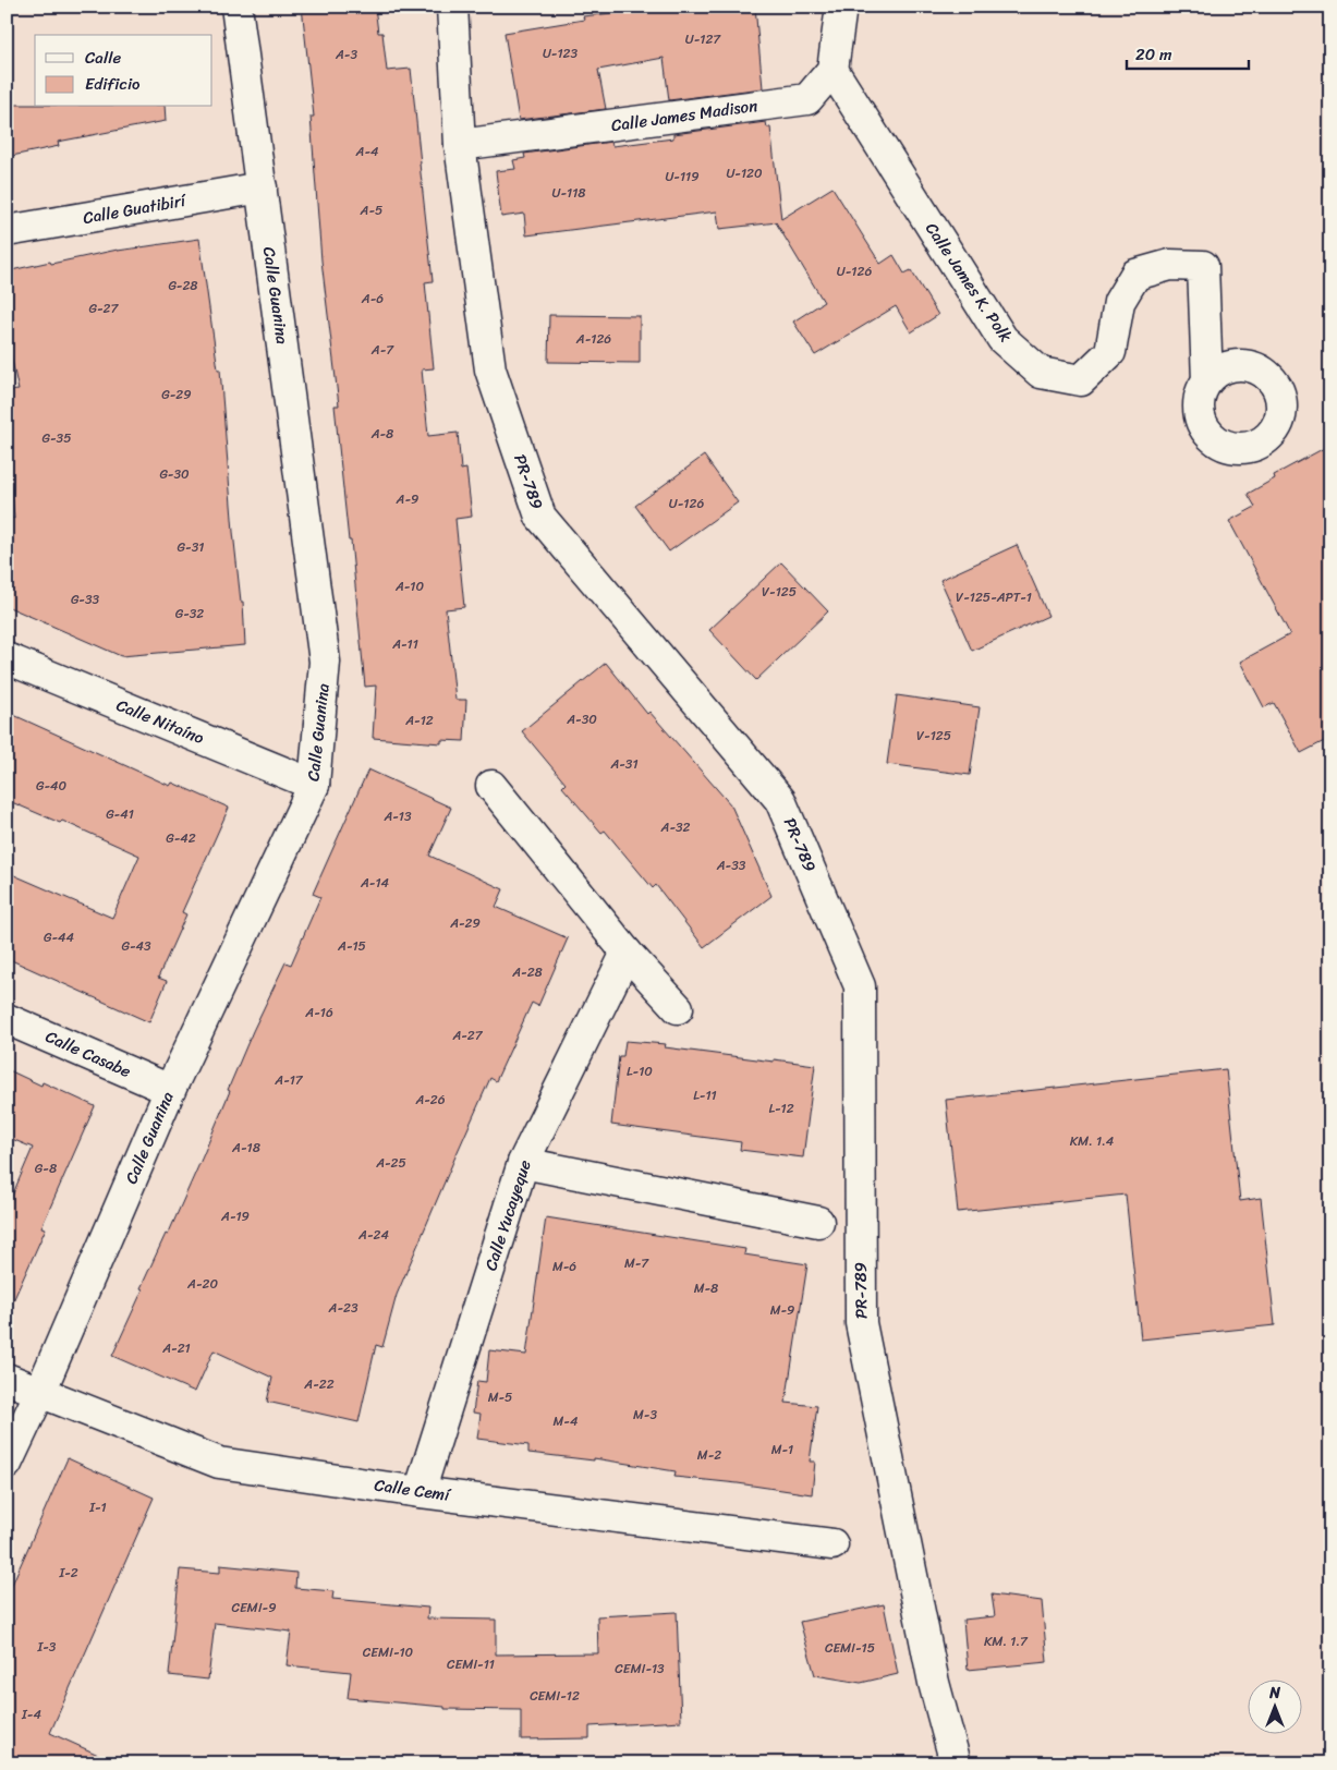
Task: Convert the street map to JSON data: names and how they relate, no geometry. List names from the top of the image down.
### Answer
{
  "streets": {
    "street": [
      "Calle James Madison",
      "Calle Guatibirí",
      "Calle James K. Polk",
      "Calle Guanina",
      "PR-789",
      "Calle Nitaíno",
      "Calle Casabe",
      "Calle Yucayeque",
      "Calle Cemí"
    ]
  },
  "crossings": [
    ["Calle James Madison", "Calle James K. Polk"],
    ["Calle James Madison", "PR-789"],
    ["Calle Guatibirí", "Calle Guanina"],
    ["Calle Guanina", "Calle Nitaíno"],
    ["Calle Guanina", "Calle Casabe"],
    ["Calle Guanina", "Calle Cemí"],
    ["Calle Yucayeque", "Calle Cemí"]
  ],
  "house_numbers": [
    "U-127",
    "U-123",
    "A-3",
    "A-4",
    "U-120",
    "U-119",
    "U-118",
    "A-5",
    "U-126",
    "G-28",
    "A-6",
    "G-27",
    "A-126",
    "A-7",
    "G-29",
    "A-8",
    "G-35",
    "G-30",
    "A-9",
    "U-126",
    "G-31",
    "A-10",
    "V-125",
    "V-125-APT-1",
    "G-33",
    "G-32",
    "A-11",
    "A-30",
    "A-12",
    "V-125",
    "A-31",
    "G-40",
    "G-41",
    "A-13",
    "A-32",
    "G-42",
    "A-33",
    "A-14",
    "A-29",
    "G-44",
    "G-43",
    "A-15",
    "A-28",
    "A-16",
    "A-27",
    "L-10",
    "A-17",
    "L-11",
    "A-26",
    "L-12",
    "KM. 1.4",
    "A-18",
    "A-25",
    "G-8",
    "A-19",
    "A-24",
    "M-7",
    "M-6",
    "A-20",
    "M-8",
    "A-23",
    "M-9",
    "A-21",
    "A-22",
    "M-5",
    "M-3",
    "M-4",
    "M-1",
    "M-2",
    "I-1",
    "I-2",
    "CEMI-9",
    "KM. 1.7",
    "I-3",
    "CEMI-15",
    "CEMI-10",
    "CEMI-11",
    "CEMI-13",
    "CEMI-12",
    "I-4"
  ],
  "legend": ["Calle", "Edificio"],
  "scale_bar": "20 m",
  "north": "top"
}
